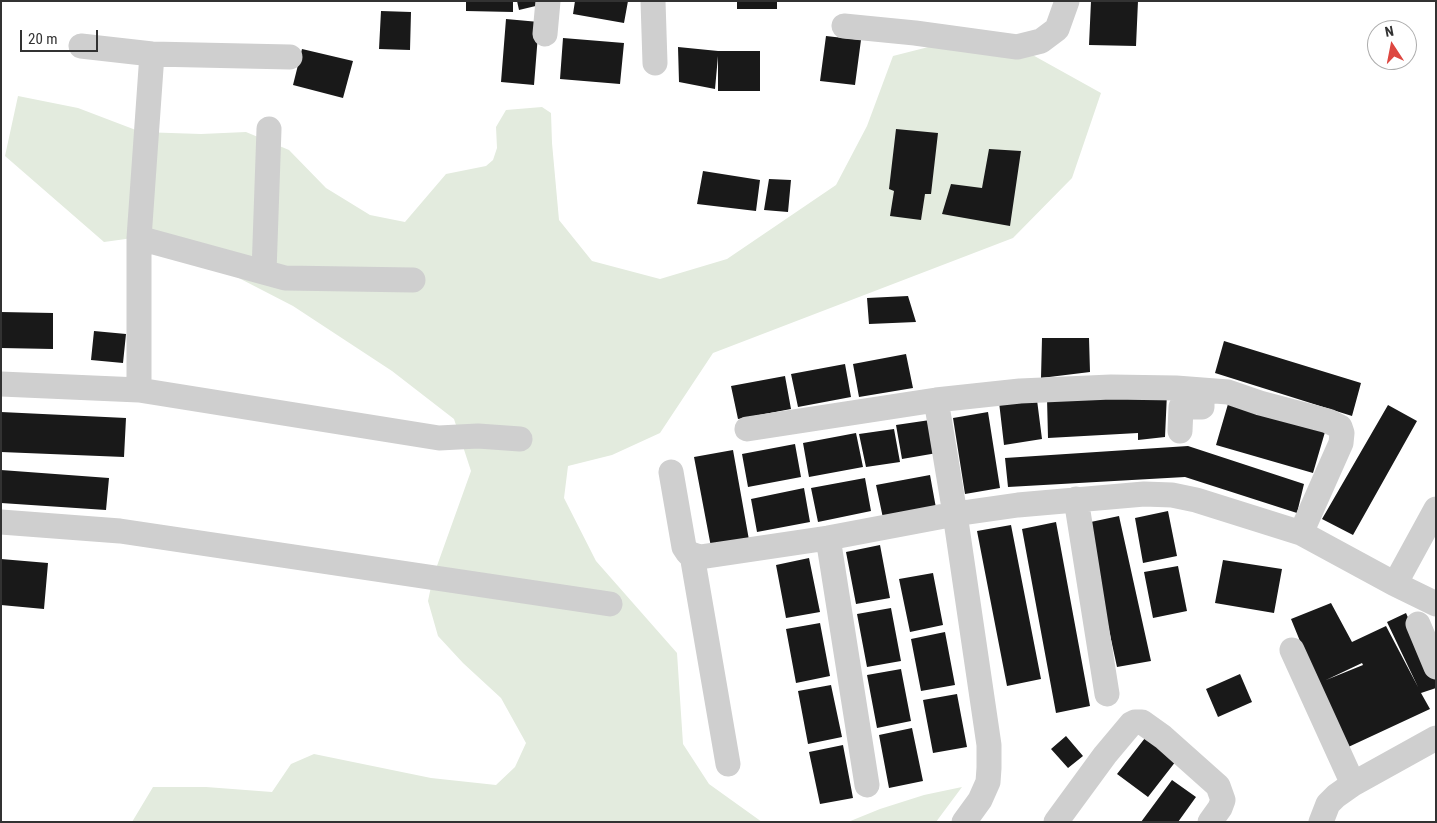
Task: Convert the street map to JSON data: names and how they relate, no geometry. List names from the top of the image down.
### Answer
{
  "scale_bar": "20 m",
  "north": "top"
}
